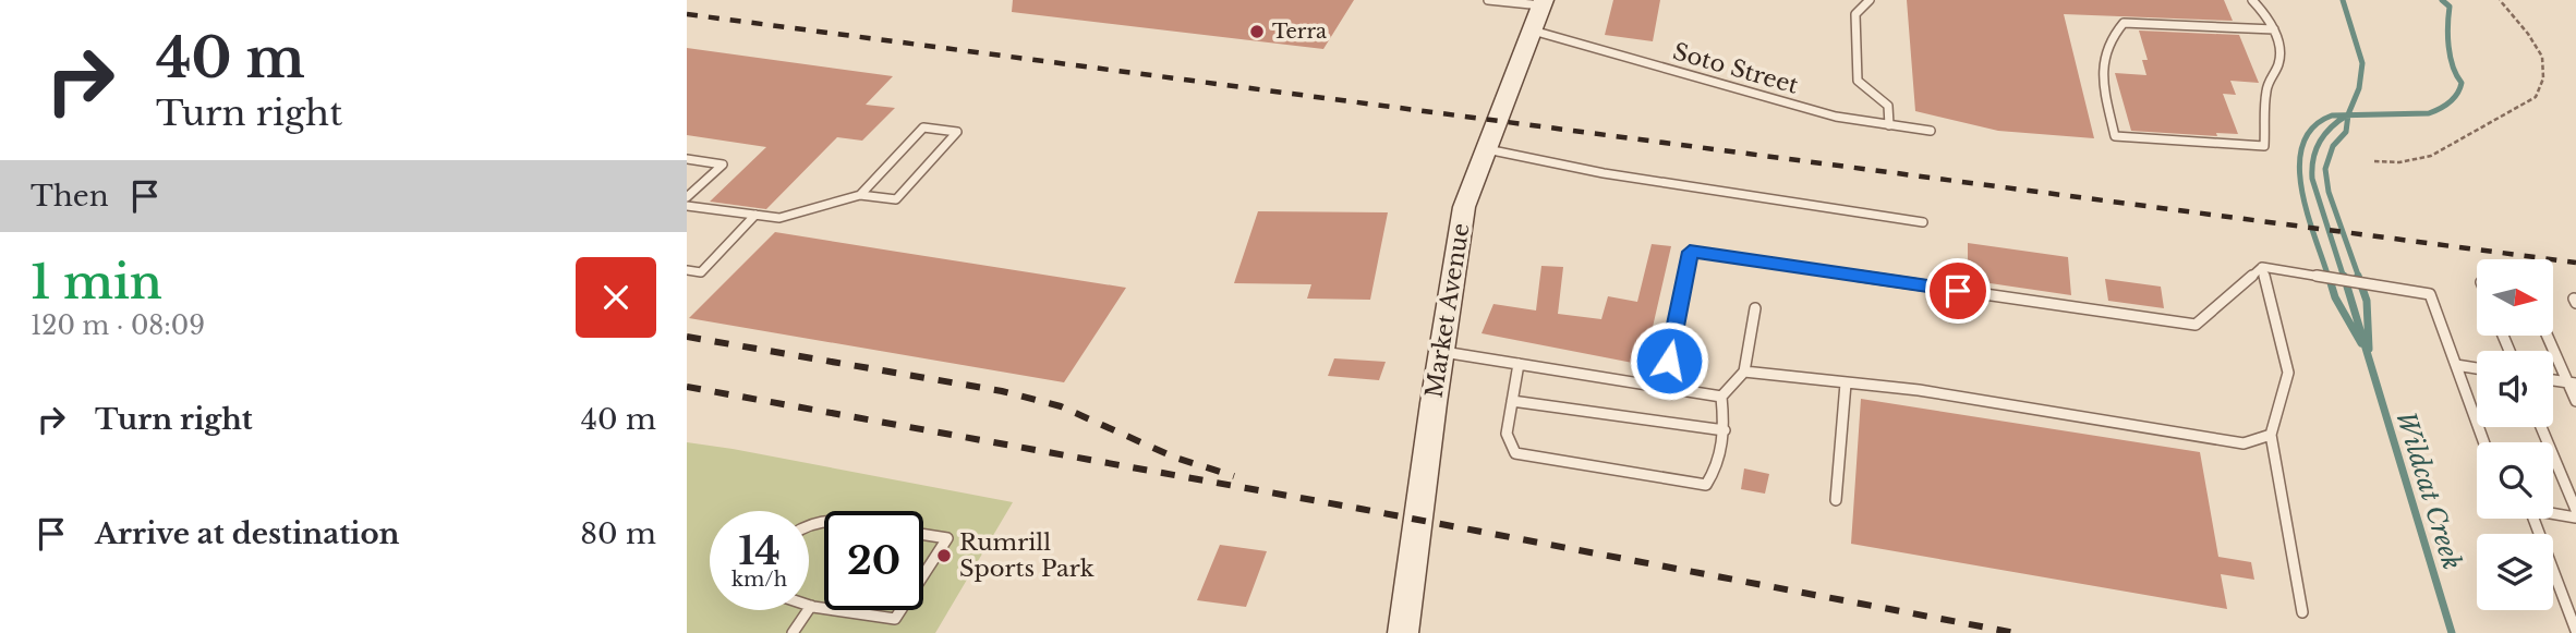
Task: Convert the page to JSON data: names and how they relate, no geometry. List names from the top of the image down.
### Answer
{
  "streets": {
    "street": ["Market Avenue"],
    "lane": ["Soto Street"]
  },
  "crossings": [
    ["Soto Street", "Market Avenue"]
  ],
  "water": ["Wildcat Creek"],
  "places": ["Terra", "Rumrill Sports Park"],
  "north": "right",
  "page": {
    "turn": ["40 m", "Turn right"],
    "then": "Then",
    "heading": ["1 min", "120 m · 08:09"],
    "list": [
      {
        "name": "Turn right",
        "value": "40 m"
      },
      {
        "name": "Arrive at destination",
        "value": "80 m"
      }
    ],
    "speed": "14 km/h",
    "limit": "20"
  }
}
